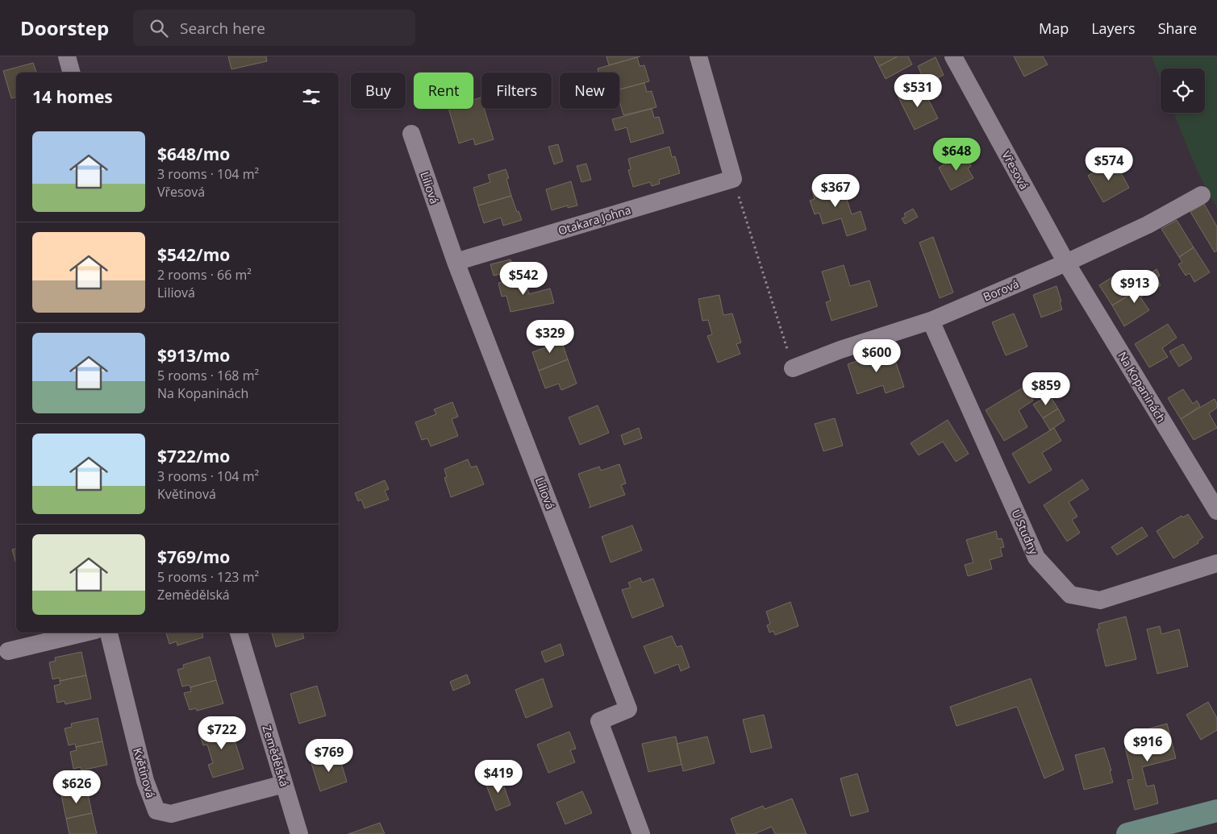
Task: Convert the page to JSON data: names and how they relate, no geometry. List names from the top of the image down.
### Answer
{
  "streets": {
    "street": [
      "Vřesová",
      "Liliová",
      "Otakara Johna",
      "Borová",
      "Na Kopaninách",
      "U Studny",
      "Zemědělská",
      "Květinová"
    ]
  },
  "crossings": [
    ["Vřesová", "Borová"],
    ["Vřesová", "Na Kopaninách"],
    ["Liliová", "Otakara Johna"],
    ["Borová", "Na Kopaninách"],
    ["Borová", "U Studny"],
    ["Zemědělská", "Květinová"]
  ],
  "page": {
    "header": "Doorstep",
    "search": "Search here",
    "nav": ["Map", "Layers", "Share"],
    "chip": [
      "Buy",
      "Rent",
      "Filters",
      "New"
    ],
    "heading": "14 homes",
    "price": [
      "$531",
      "$648",
      "$574",
      "$367",
      "$542",
      "$913",
      "$329",
      "$600",
      "$859",
      "$722",
      "$916",
      "$769",
      "$419",
      "$626"
    ],
    "list": [
      {
        "name": "$648/mo",
        "note": "3 rooms · 104 m² · Vřesová"
      },
      {
        "name": "$542/mo",
        "note": "2 rooms · 66 m² · Liliová"
      },
      {
        "name": "$913/mo",
        "note": "5 rooms · 168 m² · Na Kopaninách"
      },
      {
        "name": "$722/mo",
        "note": "3 rooms · 104 m² · Květinová"
      },
      {
        "name": "$769/mo",
        "note": "5 rooms · 123 m² · Zemědělská"
      }
    ]
  }
}
